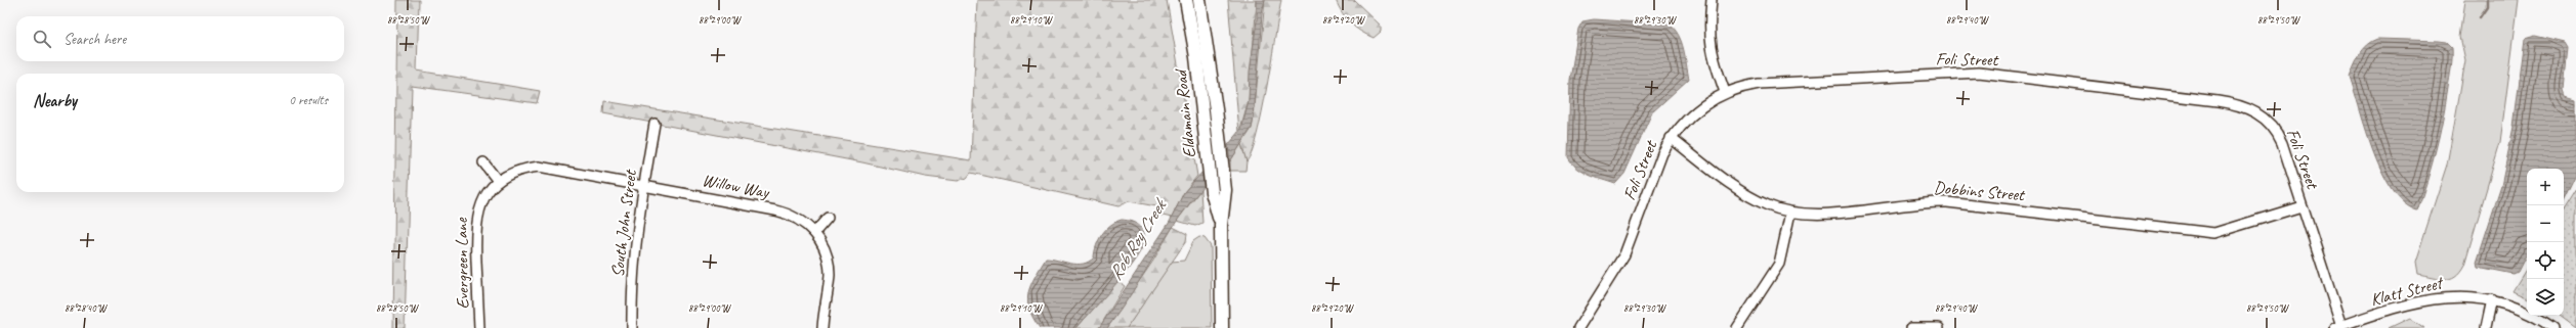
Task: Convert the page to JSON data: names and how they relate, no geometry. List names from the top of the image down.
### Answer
{
  "streets": {
    "main road": ["Eldamain Road"],
    "street": [
      "Foli Street",
      "Willow Way",
      "Dobbins Street",
      "South John Street",
      "Evergreen Lane",
      "Klatt Street"
    ]
  },
  "crossings": [
    ["Foli Street", "Dobbins Street"],
    ["Foli Street", "Klatt Street"],
    ["Willow Way", "South John Street"],
    ["Willow Way", "Evergreen Lane"],
    ["South John Street", "Evergreen Lane"]
  ],
  "water": ["Rob Roy Creek"],
  "page": {
    "search": "Search here",
    "heading": ["Nearby", "0 results"],
    "map_buttons": ["+", "−"]
  },
  "coordinates": [
    "88°28'50\"W",
    "88°29'00\"W",
    "88°29'10\"W",
    "88°29'20\"W",
    "88°29'30\"W",
    "88°29'40\"W",
    "88°29'50\"W",
    "88°28'40\"W"
  ]
}
